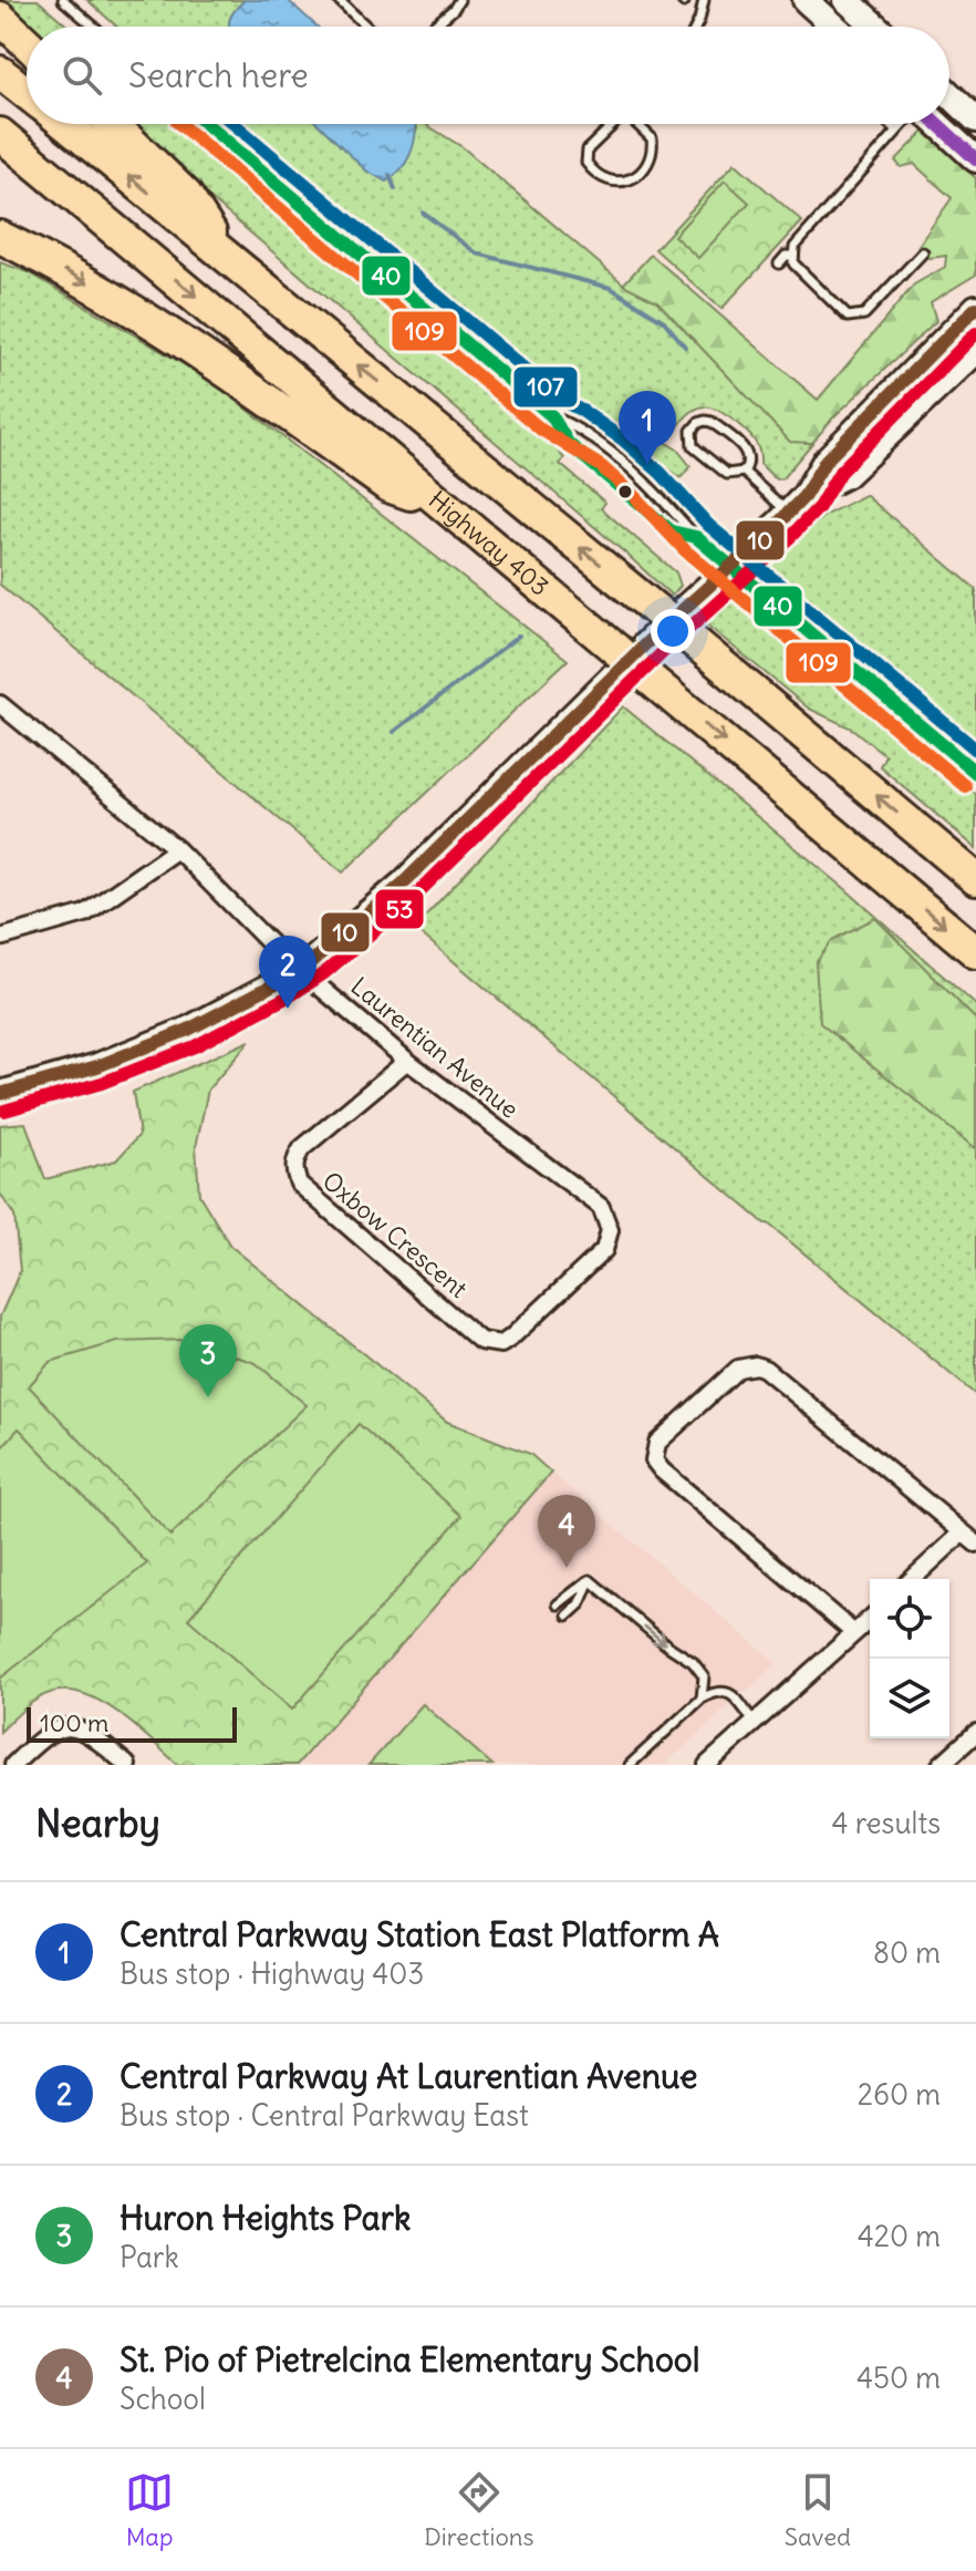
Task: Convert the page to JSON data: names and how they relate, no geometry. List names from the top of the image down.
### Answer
{
  "streets": {
    "highway": ["Highway 403"],
    "street": ["Laurentian Avenue", "Oxbow Crescent"]
  },
  "crossings": [
    ["Laurentian Avenue", "Oxbow Crescent"]
  ],
  "lines": [
    "transit line 40",
    "transit line 109",
    "transit line 107",
    "transit line 10",
    "transit line 53"
  ],
  "scale_bar": "100 m",
  "page": {
    "search": "Search here",
    "pins": [
      "1",
      "2",
      "3",
      "4"
    ],
    "scale": "100 m",
    "heading": ["Nearby", "4 results"],
    "list": [
      {
        "mark": "1",
        "name": "Central Parkway Station East Platform A",
        "note": "Bus stop · Highway 403",
        "value": "80 m"
      },
      {
        "mark": "2",
        "name": "Central Parkway At Laurentian Avenue",
        "note": "Bus stop · Central Parkway East",
        "value": "260 m"
      },
      {
        "mark": "3",
        "name": "Huron Heights Park",
        "note": "Park",
        "value": "420 m"
      },
      {
        "mark": "4",
        "name": "St. Pio of Pietrelcina Elementary School",
        "note": "School",
        "value": "450 m"
      }
    ],
    "nav": ["Map", "Directions", "Saved"]
  }
}
